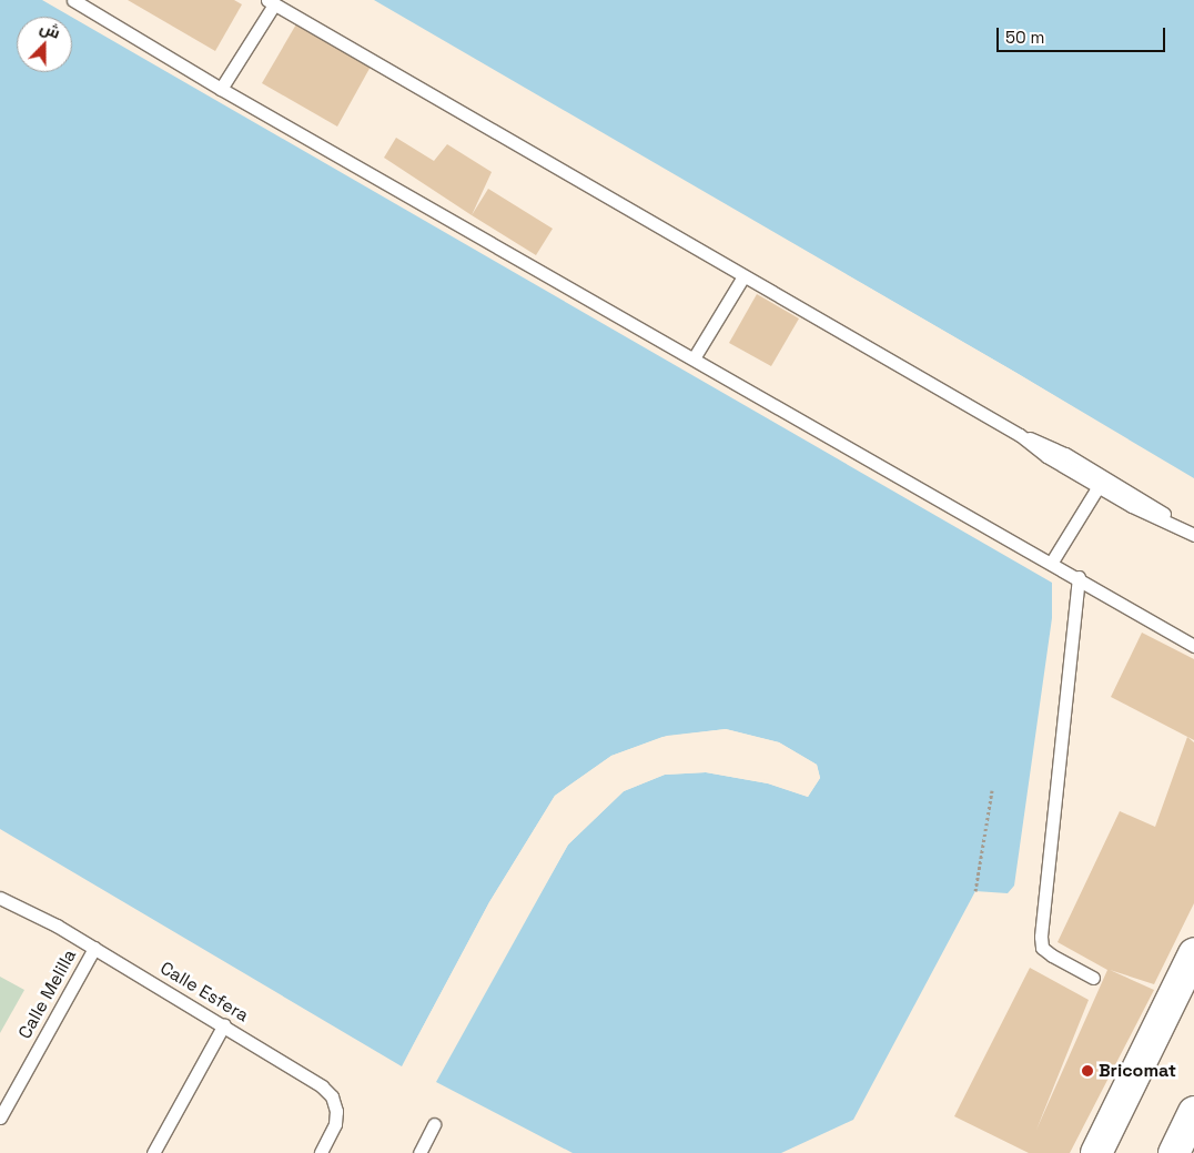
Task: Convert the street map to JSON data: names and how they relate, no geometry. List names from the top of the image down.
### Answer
{
  "streets": {
    "lane": ["Calle Esfera", "Calle Melilla"]
  },
  "crossings": [
    ["Calle Esfera", "Calle Melilla"]
  ],
  "places": ["Bricomat"],
  "scale_bar": "50 m",
  "north": "top"
}
